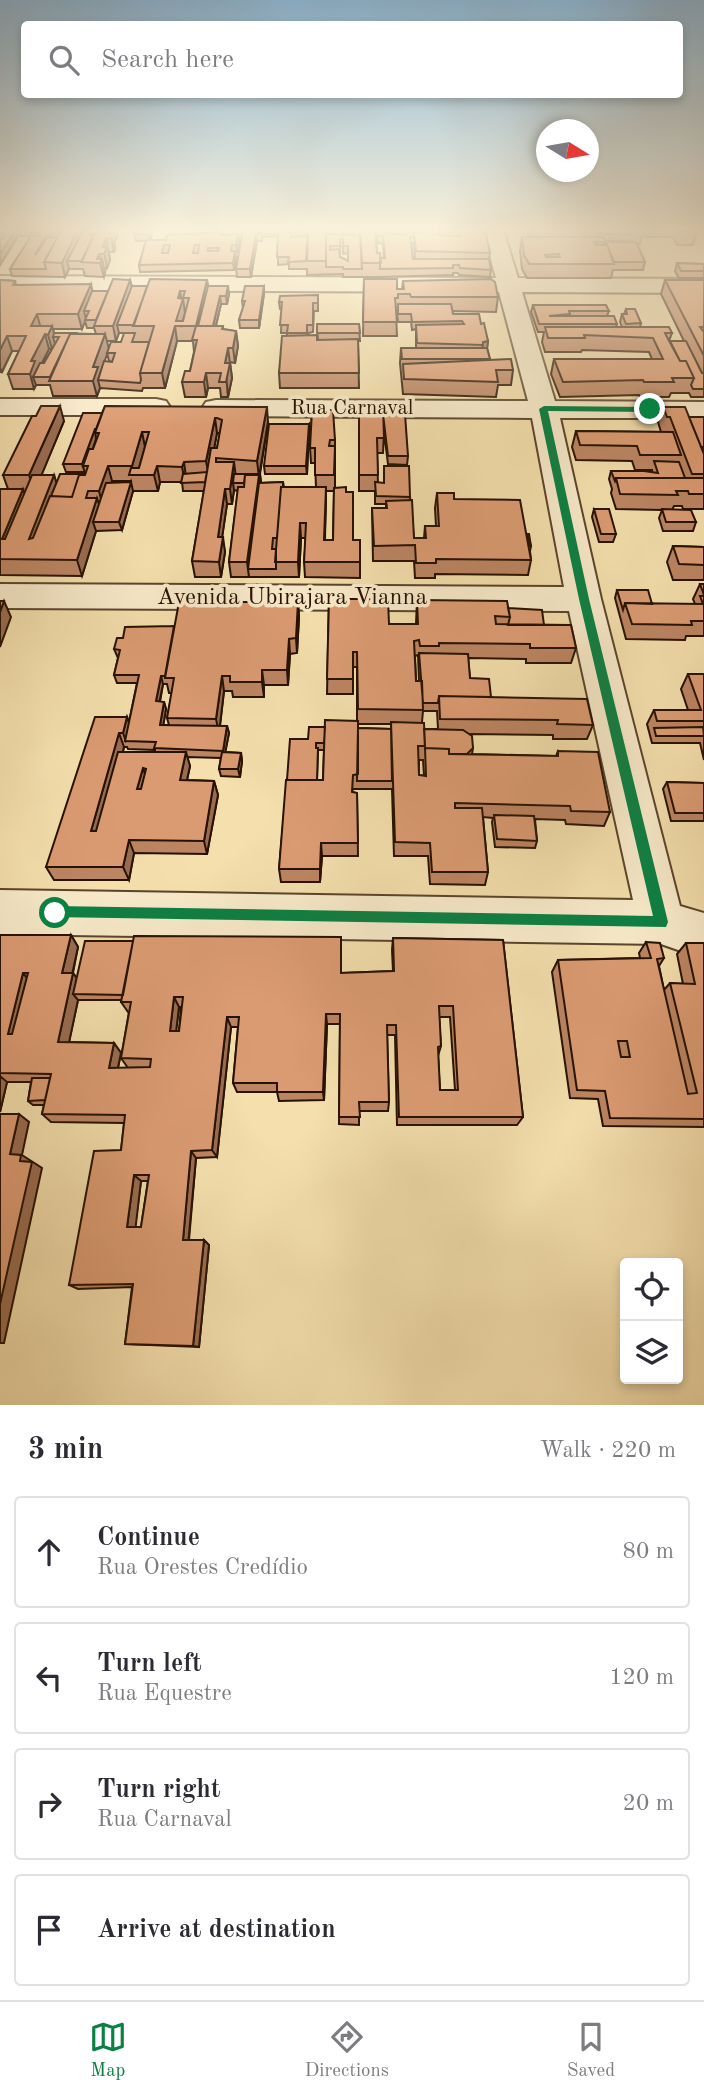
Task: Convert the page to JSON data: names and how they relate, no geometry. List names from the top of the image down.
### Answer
{
  "streets": {
    "street": ["Rua Carnaval", "Avenida Ubirajara Vianna"]
  },
  "north": "right",
  "page": {
    "search": "Search here",
    "heading": ["3 min", "Walk · 220 m"],
    "list": [
      ["Continue", "Rua Orestes Credídio", "80 m"],
      ["Turn left", "Rua Equestre", "120 m"],
      ["Turn right", "Rua Carnaval", "20 m"],
      "Arrive at destination"
    ],
    "nav": ["Map", "Directions", "Saved"]
  }
}
